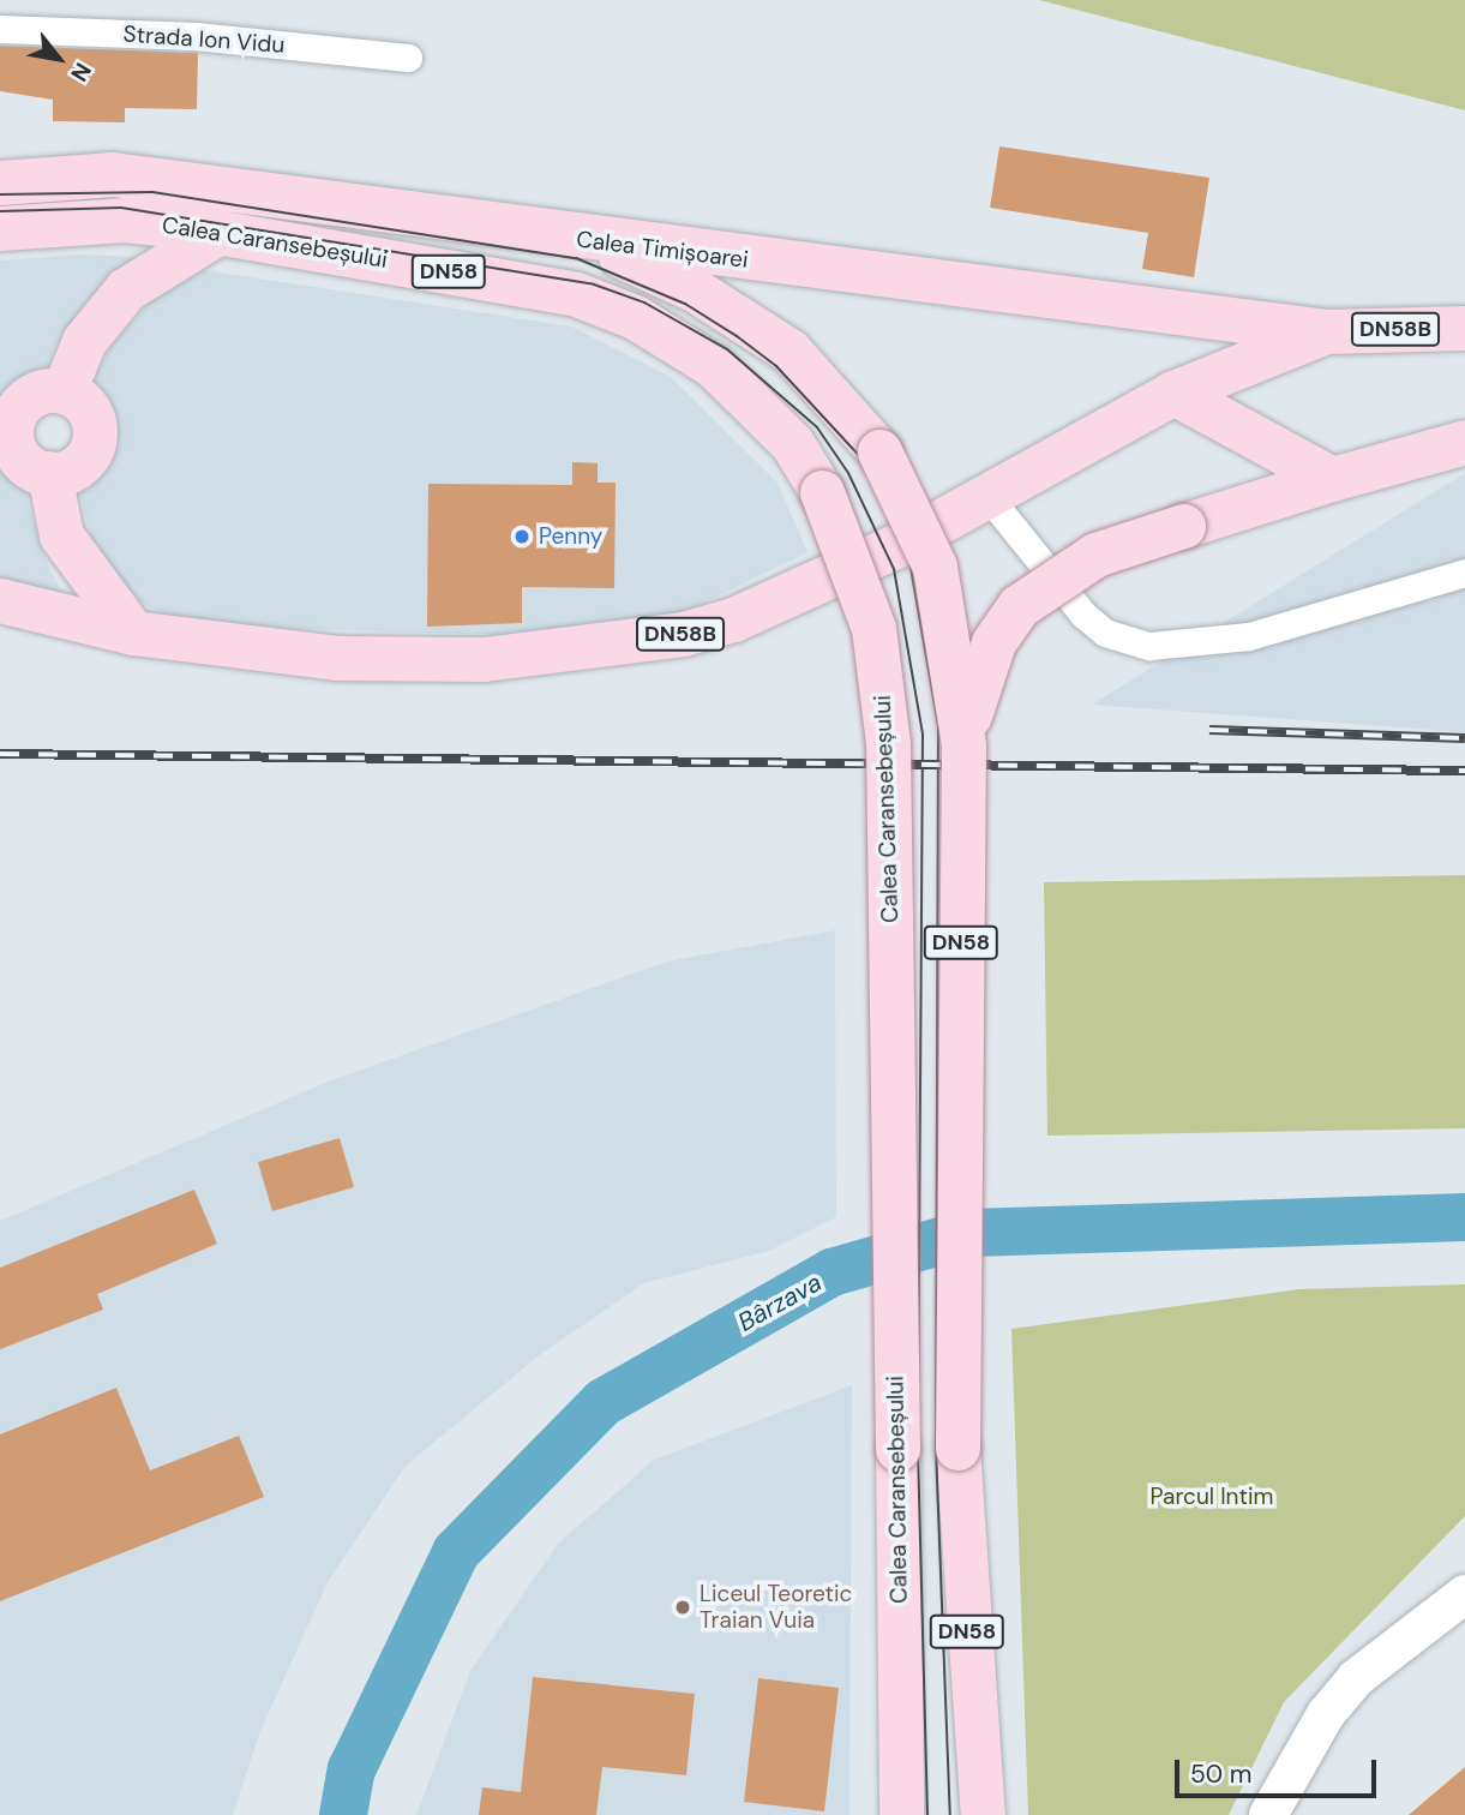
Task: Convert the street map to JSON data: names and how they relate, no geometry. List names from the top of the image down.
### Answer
{
  "streets": {
    "main road": [
      "Calea Caransebeșului",
      "Calea Timișoarei",
      "DN58",
      "DN58B"
    ],
    "street": ["Strada Ion Vidu"]
  },
  "crossings": [
    ["Calea Timișoarei", "DN58"]
  ],
  "water": ["Bârzava"],
  "parks": ["Parcul Intim"],
  "places": ["Penny", "Liceul Teoretic Traian Vuia"],
  "scale_bar": "50 m",
  "north": "bottom right"
}
